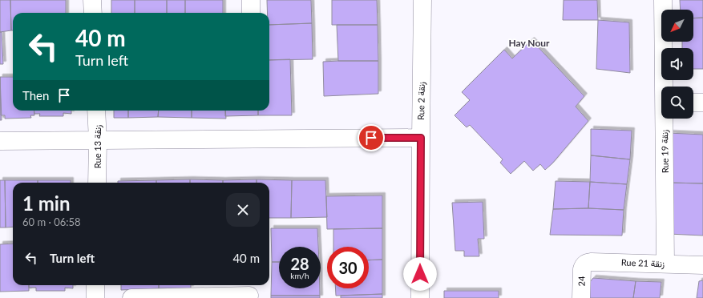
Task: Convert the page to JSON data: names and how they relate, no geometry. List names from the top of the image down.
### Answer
{
  "streets": {
    "street": [
      "Rue 2 زنقة",
      "Rue 13 زنقة",
      "Rue 19 زنقة",
      "Rue 21 زنقة",
      "24"
    ]
  },
  "crossings": [
    ["Rue 19 زنقة", "Rue 21 زنقة"],
    ["Rue 21 زنقة", "24"]
  ],
  "districts": ["Hay Nour"],
  "north": "bottom left",
  "page": {
    "turn": ["40 m", "Turn left"],
    "then": "Then",
    "heading": ["1 min", "60 m · 06:58"],
    "list": [
      {
        "name": "Turn left",
        "value": "40 m"
      }
    ],
    "speed": "28 km/h",
    "limit": "30"
  }
}
